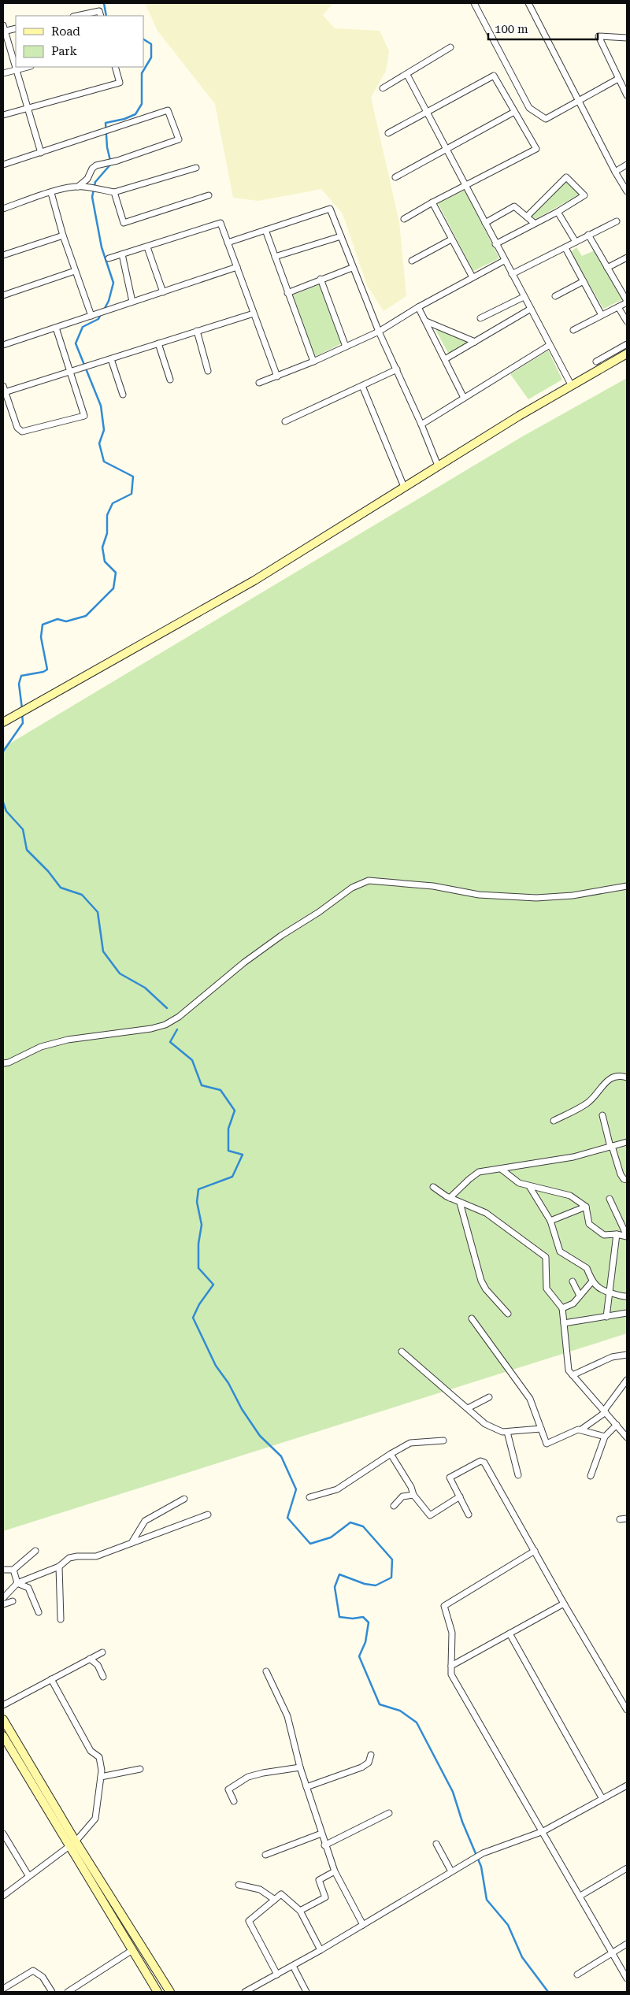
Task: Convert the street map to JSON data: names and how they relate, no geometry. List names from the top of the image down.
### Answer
{
  "legend": ["Road", "Park"],
  "scale_bar": "100 m"
}
